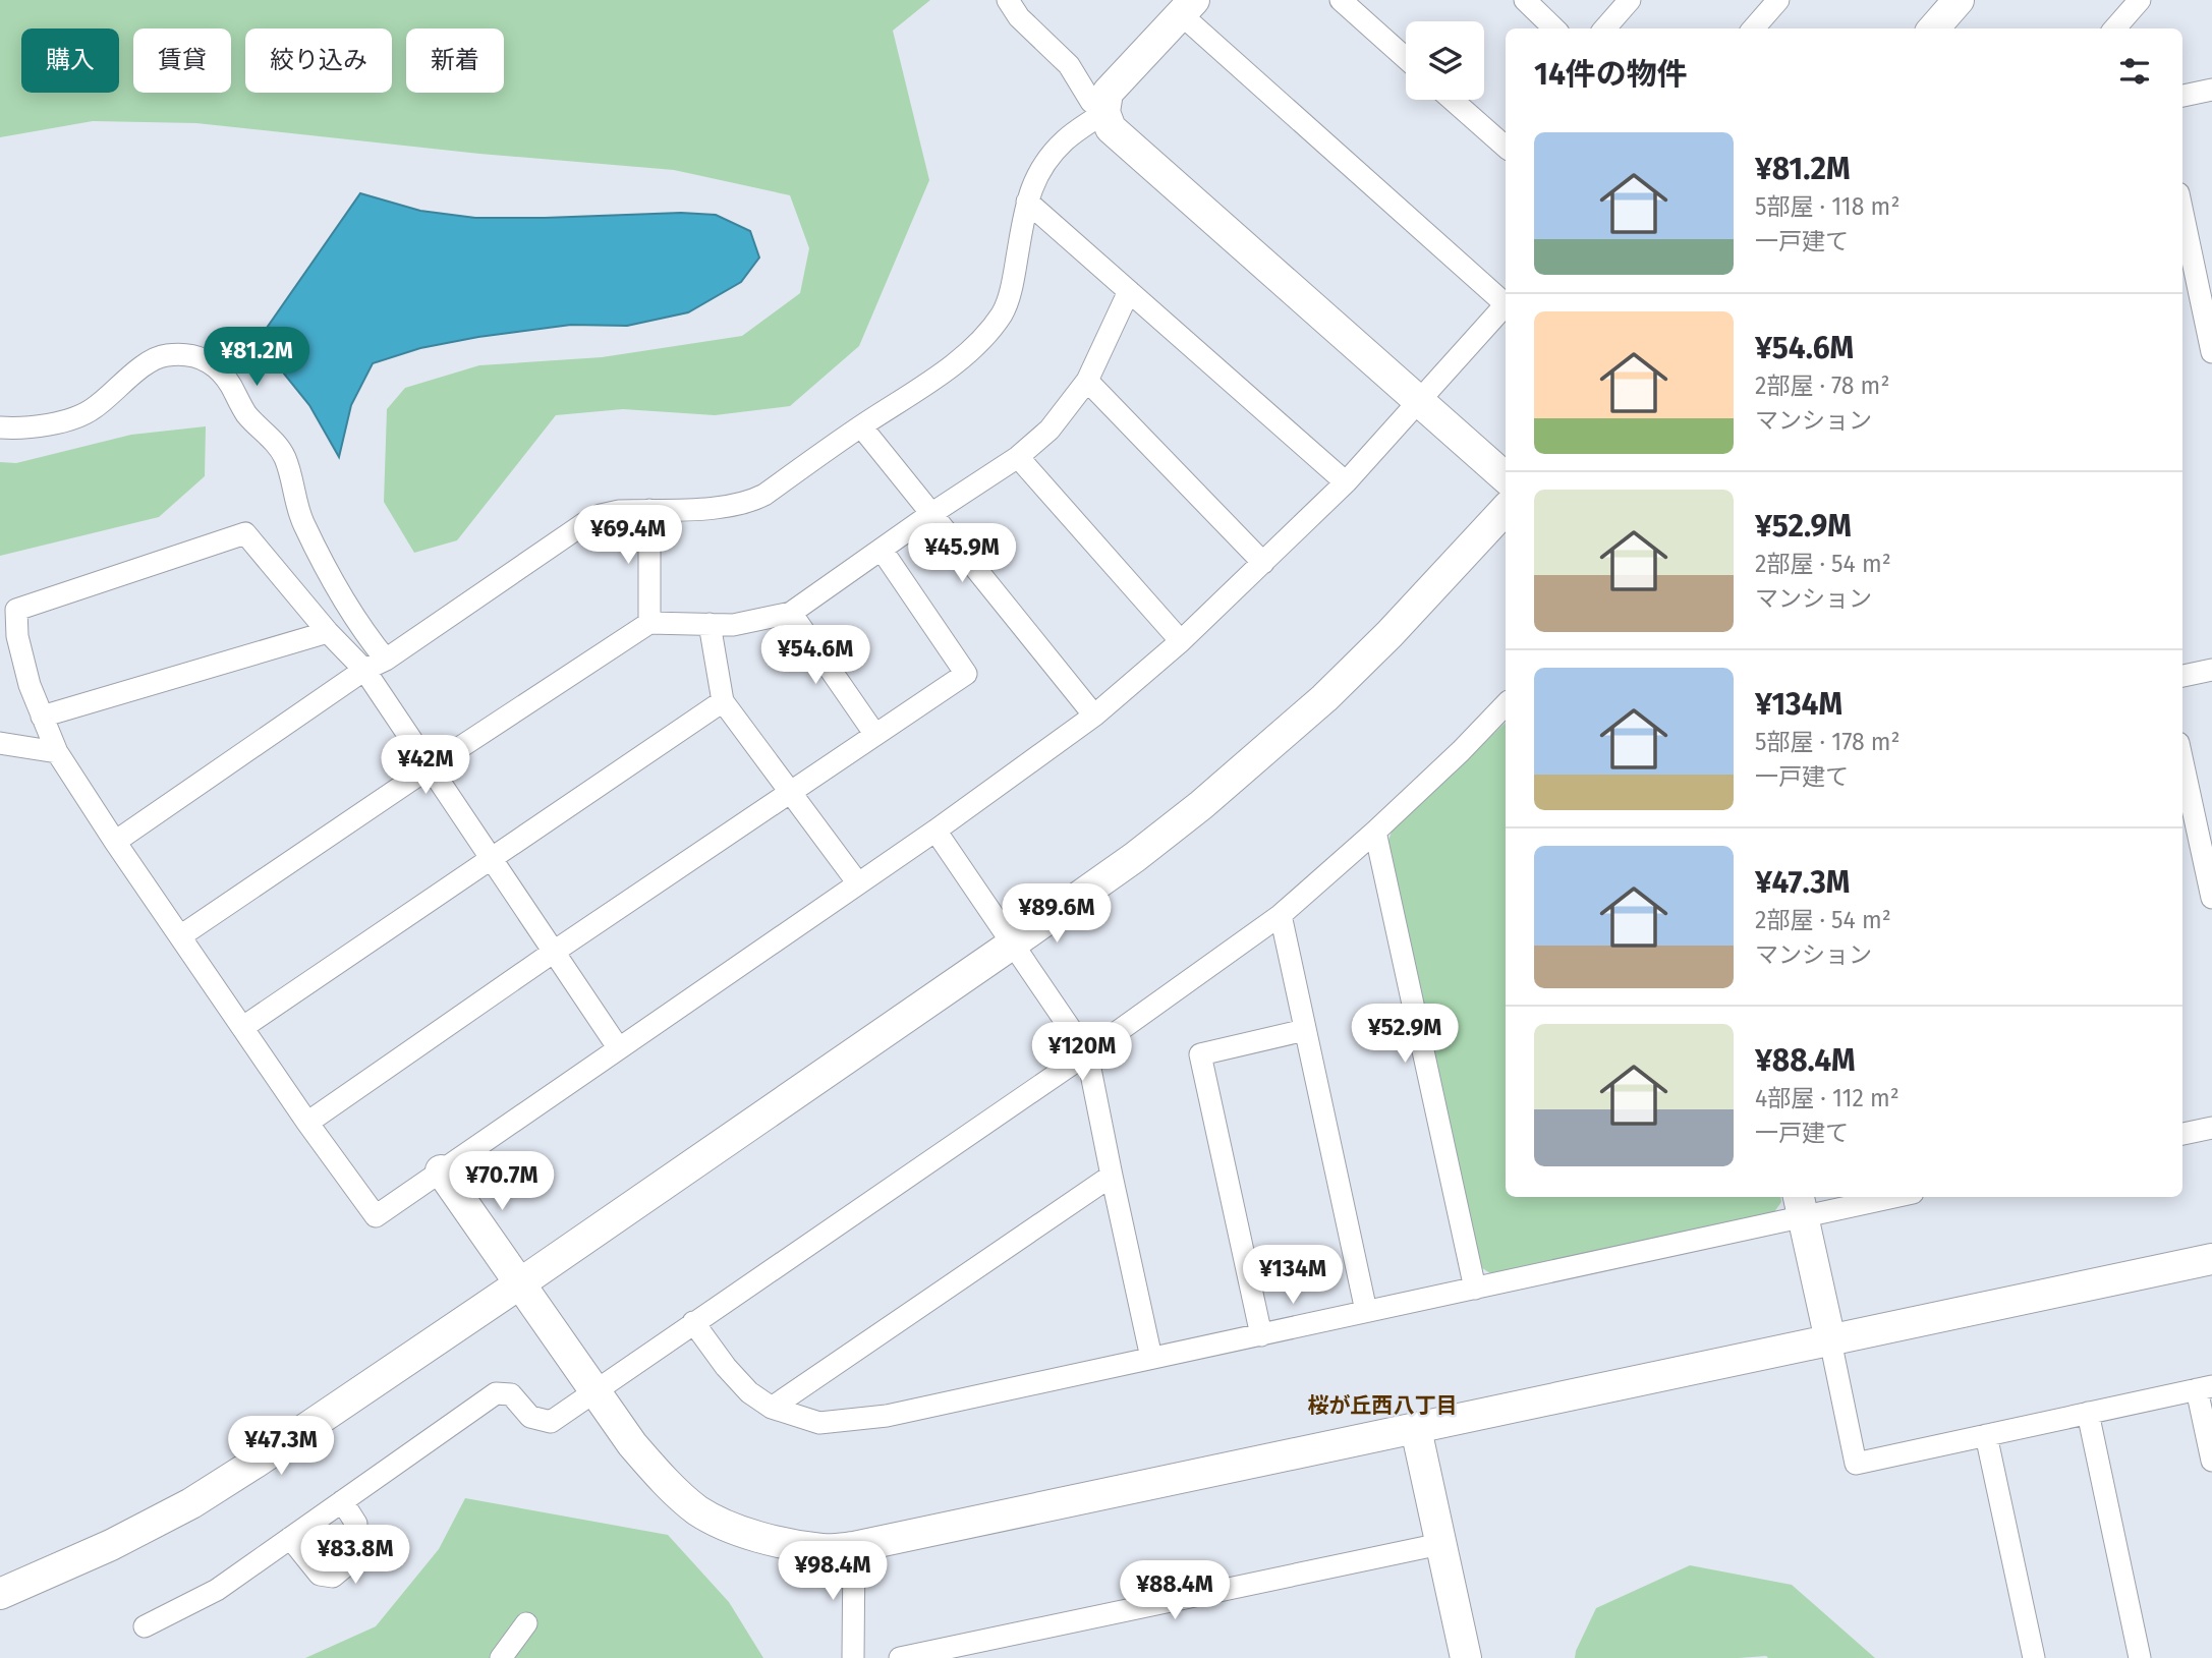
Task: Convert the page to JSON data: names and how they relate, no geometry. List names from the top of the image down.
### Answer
{
  "districts": ["桜が丘西八丁目"],
  "page": {
    "chip": [
      "購入",
      "賃貸",
      "絞り込み",
      "新着"
    ],
    "heading": "14件の物件",
    "list": [
      {
        "name": "¥81.2M",
        "note": "5部屋 · 118 m² · 一戸建て"
      },
      {
        "name": "¥54.6M",
        "note": "2部屋 · 78 m² · マンション"
      },
      {
        "name": "¥52.9M",
        "note": "2部屋 · 54 m² · マンション"
      },
      {
        "name": "¥134M",
        "note": "5部屋 · 178 m² · 一戸建て"
      },
      {
        "name": "¥47.3M",
        "note": "2部屋 · 54 m² · マンション"
      },
      {
        "name": "¥88.4M",
        "note": "4部屋 · 112 m² · 一戸建て"
      }
    ],
    "price": [
      "¥81.2M",
      "¥69.4M",
      "¥45.9M",
      "¥54.6M",
      "¥42M",
      "¥89.6M",
      "¥52.9M",
      "¥120M",
      "¥70.7M",
      "¥134M",
      "¥47.3M",
      "¥83.8M",
      "¥98.4M",
      "¥88.4M"
    ]
  }
}
